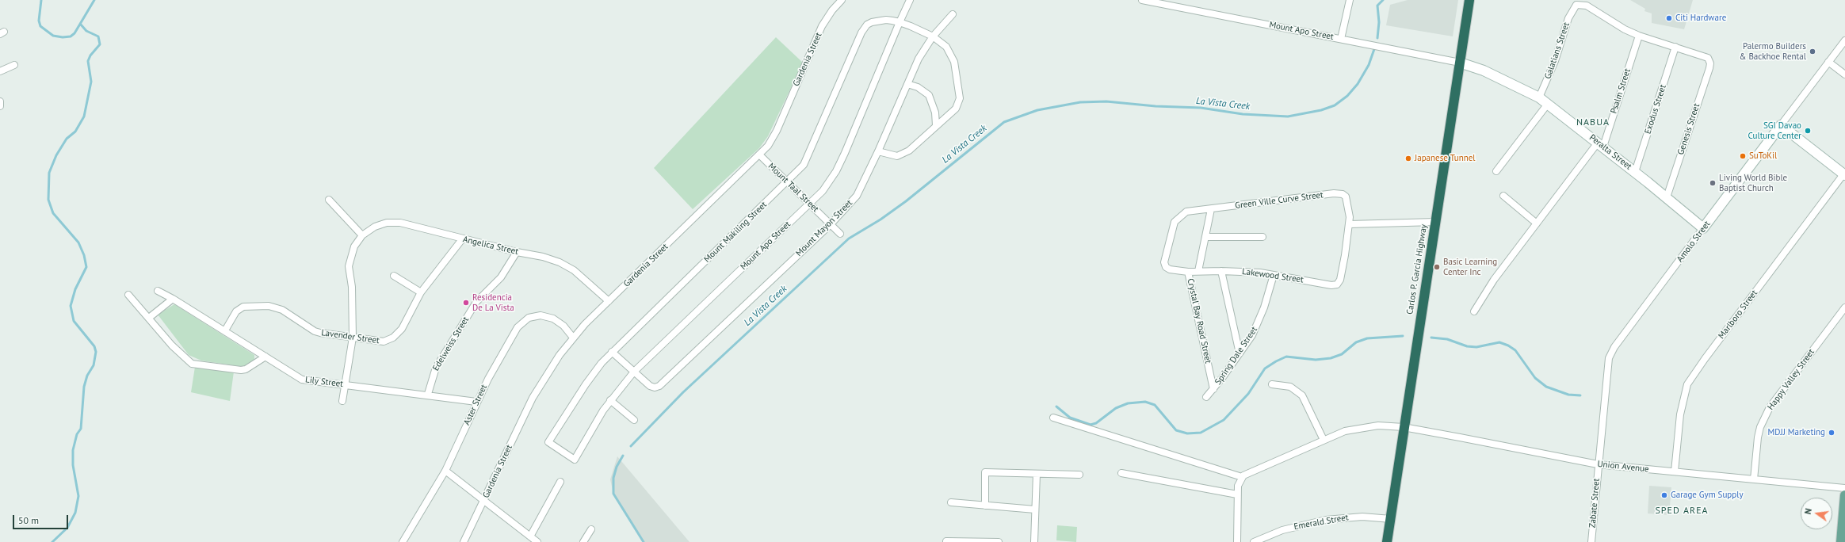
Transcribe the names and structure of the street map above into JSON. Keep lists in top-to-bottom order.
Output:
{
  "streets": {
    "highway": ["Carlos P. Garcia Highway"],
    "street": [
      "Mount Apo Street",
      "Galatians Street",
      "Gardenia Street",
      "Psalm Street",
      "Exodus Street",
      "Genesis Street",
      "Peralta Street",
      "Mount Taal Street",
      "Green Ville Curve Street",
      "Mount Mayon Street",
      "Mount Makiling Street",
      "Amolo Street",
      "Angelica Street",
      "Lakewood Street",
      "Marlboro Street",
      "Crystal Bay Road Street",
      "Lavender Street",
      "Edelweiss Street",
      "Spring Dale Street",
      "Happy Valley Street",
      "Lily Street",
      "Aster Street",
      "Union Avenue",
      "Zabate Street",
      "Emerald Street"
    ]
  },
  "crossings": [
    ["Mount Apo Street", "Peralta Street"],
    ["Mount Apo Street", "Mount Taal Street"],
    ["Mount Apo Street", "Mount Mayon Street"],
    ["Mount Apo Street", "Mount Makiling Street"],
    ["Mount Apo Street", "Carlos P. Garcia Highway"],
    ["Galatians Street", "Psalm Street"],
    ["Galatians Street", "Peralta Street"],
    ["Gardenia Street", "Mount Taal Street"],
    ["Gardenia Street", "Angelica Street"],
    ["Gardenia Street", "Aster Street"],
    ["Psalm Street", "Peralta Street"],
    ["Exodus Street", "Genesis Street"],
    ["Exodus Street", "Peralta Street"],
    ["Genesis Street", "Peralta Street"],
    ["Peralta Street", "Amolo Street"],
    ["Peralta Street", "Carlos P. Garcia Highway"],
    ["Mount Taal Street", "Mount Mayon Street"],
    ["Mount Taal Street", "Mount Makiling Street"],
    ["Green Ville Curve Street", "Lakewood Street"],
    ["Green Ville Curve Street", "Crystal Bay Road Street"],
    ["Mount Mayon Street", "Mount Makiling Street"],
    ["Amolo Street", "Union Avenue"],
    ["Amolo Street", "Zabate Street"],
    ["Angelica Street", "Lavender Street"],
    ["Angelica Street", "Edelweiss Street"],
    ["Angelica Street", "Lily Street"],
    ["Carlos P. Garcia Highway", "Union Avenue"],
    ["Carlos P. Garcia Highway", "Emerald Street"],
    ["Lakewood Street", "Crystal Bay Road Street"],
    ["Lakewood Street", "Spring Dale Street"],
    ["Marlboro Street", "Union Avenue"],
    ["Crystal Bay Road Street", "Spring Dale Street"],
    ["Lavender Street", "Lily Street"],
    ["Edelweiss Street", "Lily Street"],
    ["Happy Valley Street", "Union Avenue"],
    ["Lily Street", "Aster Street"],
    ["Union Avenue", "Zabate Street"]
  ],
  "districts": ["NABUA", "SPED AREA"],
  "water": ["La Vista Creek"],
  "places": [
    "Citi Hardware",
    "Palermo Builders & Backhoe Rental",
    "SGI Davao Culture Center",
    "SuToKil",
    "Japanese Tunnel",
    "Living World Bible Baptist Church",
    "Basic Learning Center Inc",
    "Residencia De La Vista",
    "MDJJ Marketing",
    "Garage Gym Supply"
  ],
  "scale_bar": "50 m",
  "north": "left"
}
